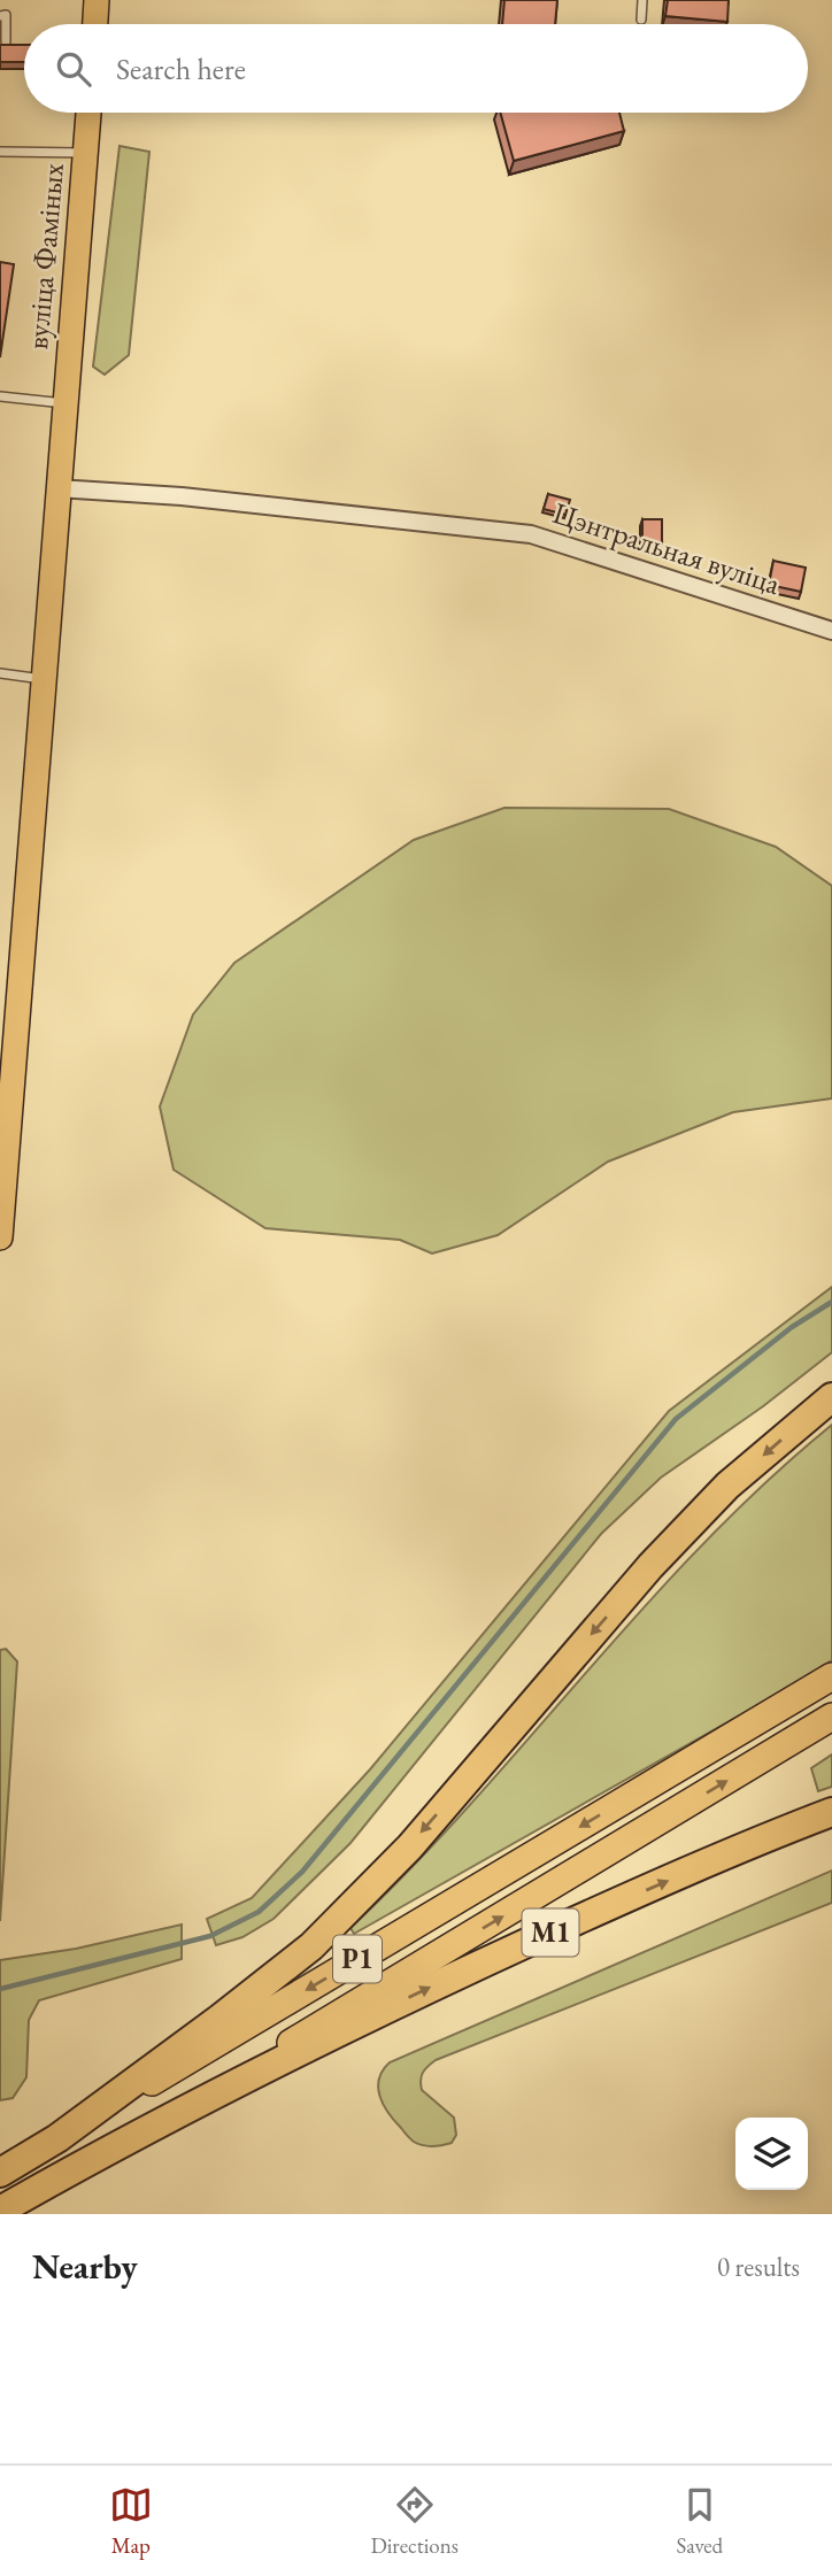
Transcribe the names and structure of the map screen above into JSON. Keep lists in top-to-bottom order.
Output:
{
  "streets": {
    "highway": ["М1", "Р1"],
    "main road": ["вуліца Фаміных"],
    "street": ["Цэнтральная вуліца"]
  },
  "crossings": [
    ["вуліца Фаміных", "Цэнтральная вуліца"],
    ["М1", "Р1"]
  ],
  "page": {
    "search": "Search here",
    "heading": ["Nearby", "0 results"],
    "nav": ["Map", "Directions", "Saved"]
  }
}
